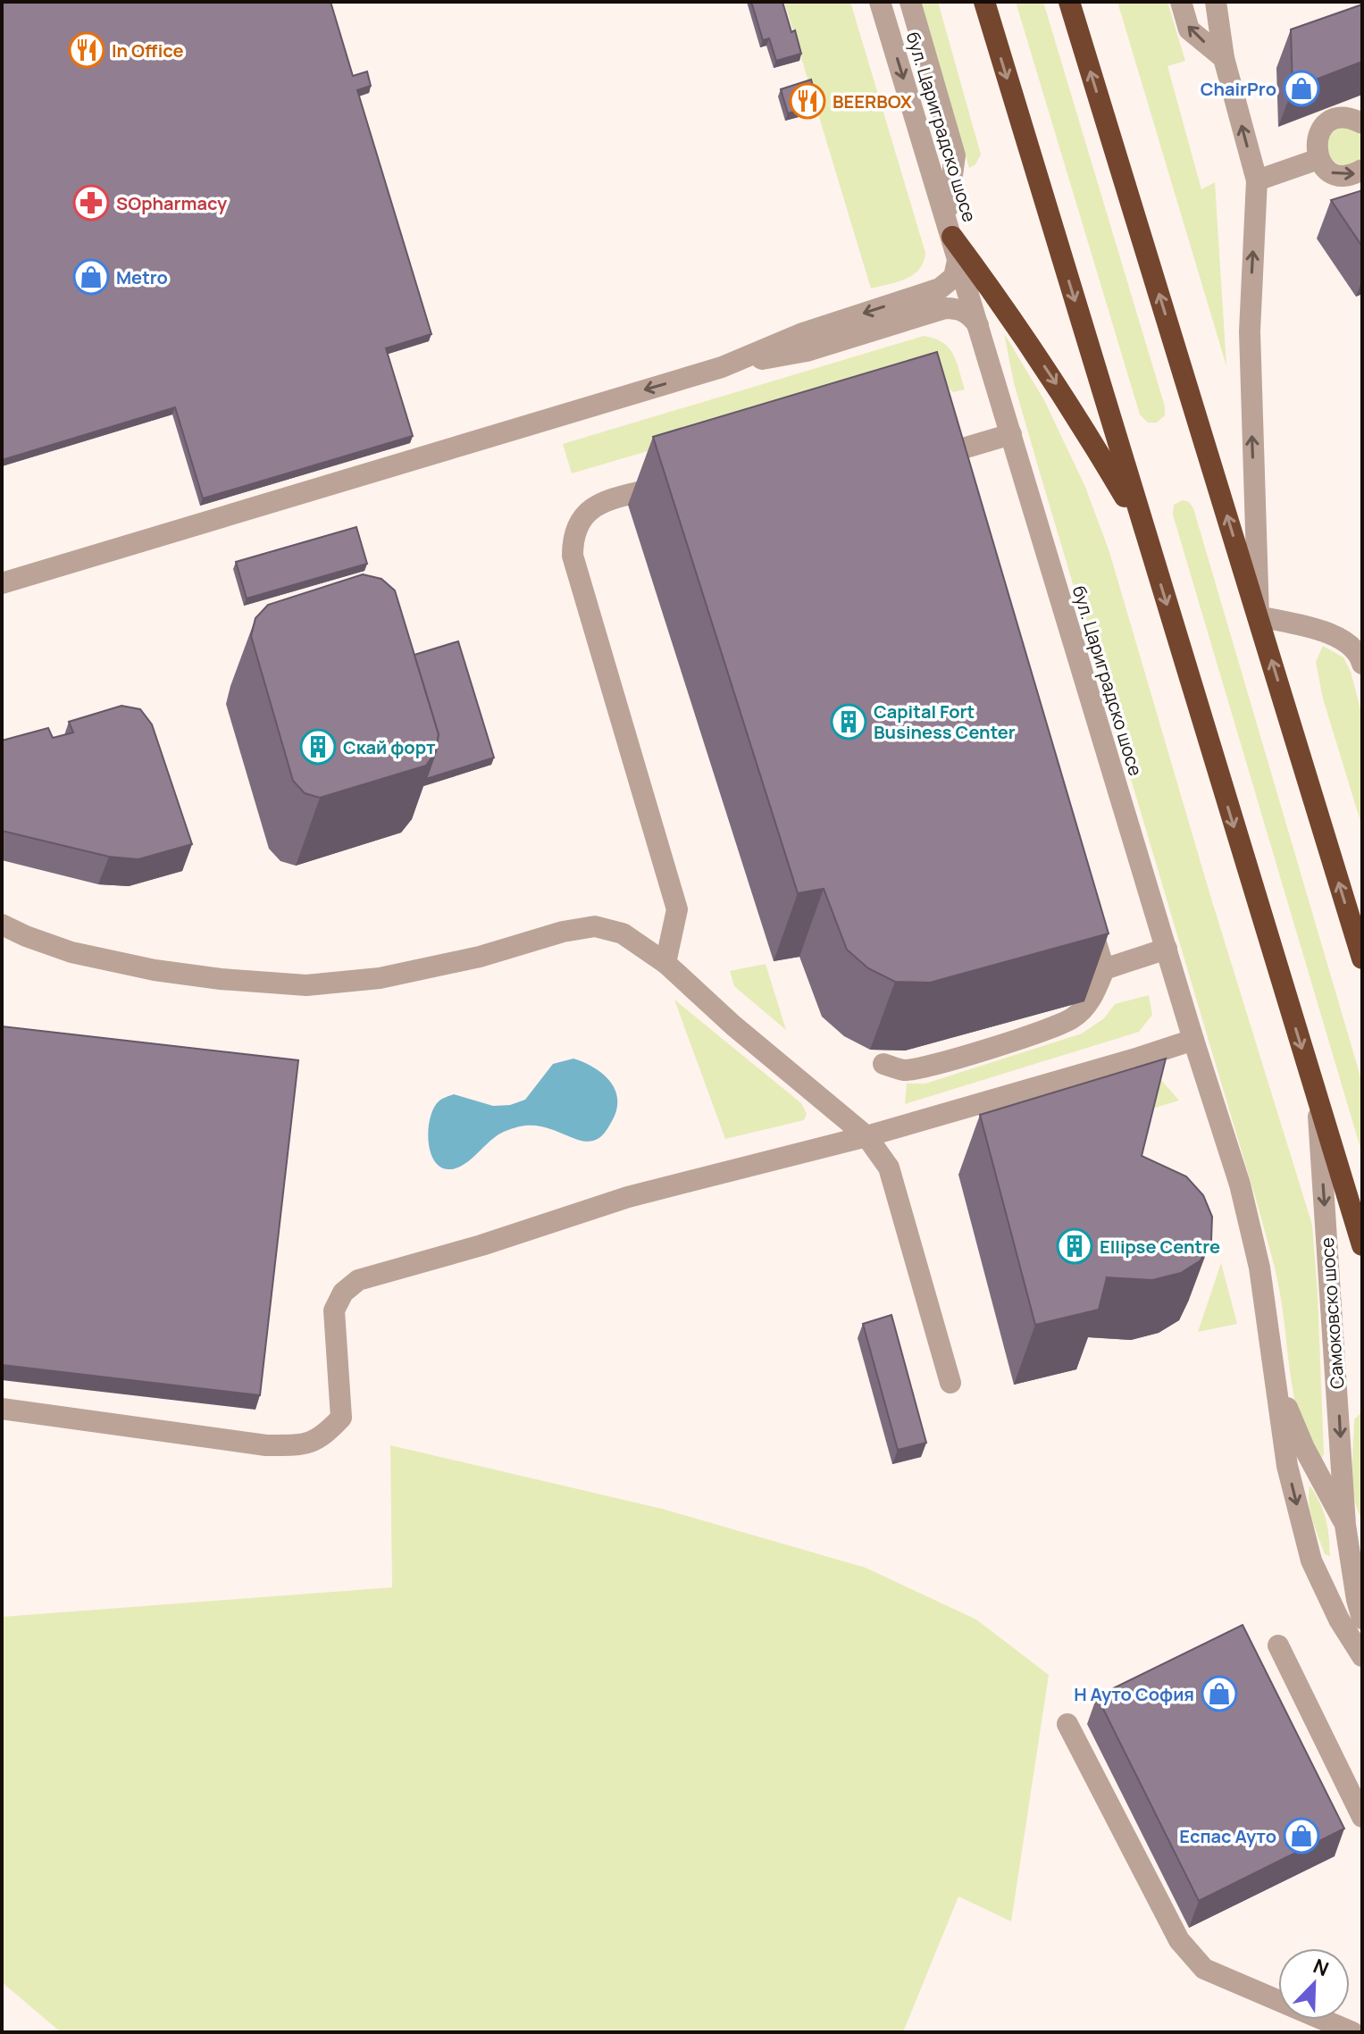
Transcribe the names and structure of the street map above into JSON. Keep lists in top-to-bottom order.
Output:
{
  "streets": {
    "street": ["бул. Цариградско шосе", "Самоковско шосе"]
  },
  "crossings": [
    ["бул. Цариградско шосе", "Самоковско шосе"]
  ],
  "one_way": ["Самоковско шосе"],
  "places": {
    "restaurant": ["In Office", "BEERBOX"],
    "shop": [
      "ChairPro",
      "Metro",
      "Н Ауто София",
      "Еспас Ауто"
    ],
    "pharmacy": ["SOpharmacy"],
    "building": ["Capital Fort Business Center", "Скай форт", "Ellipse Centre"]
  },
  "north": "top right"
}
